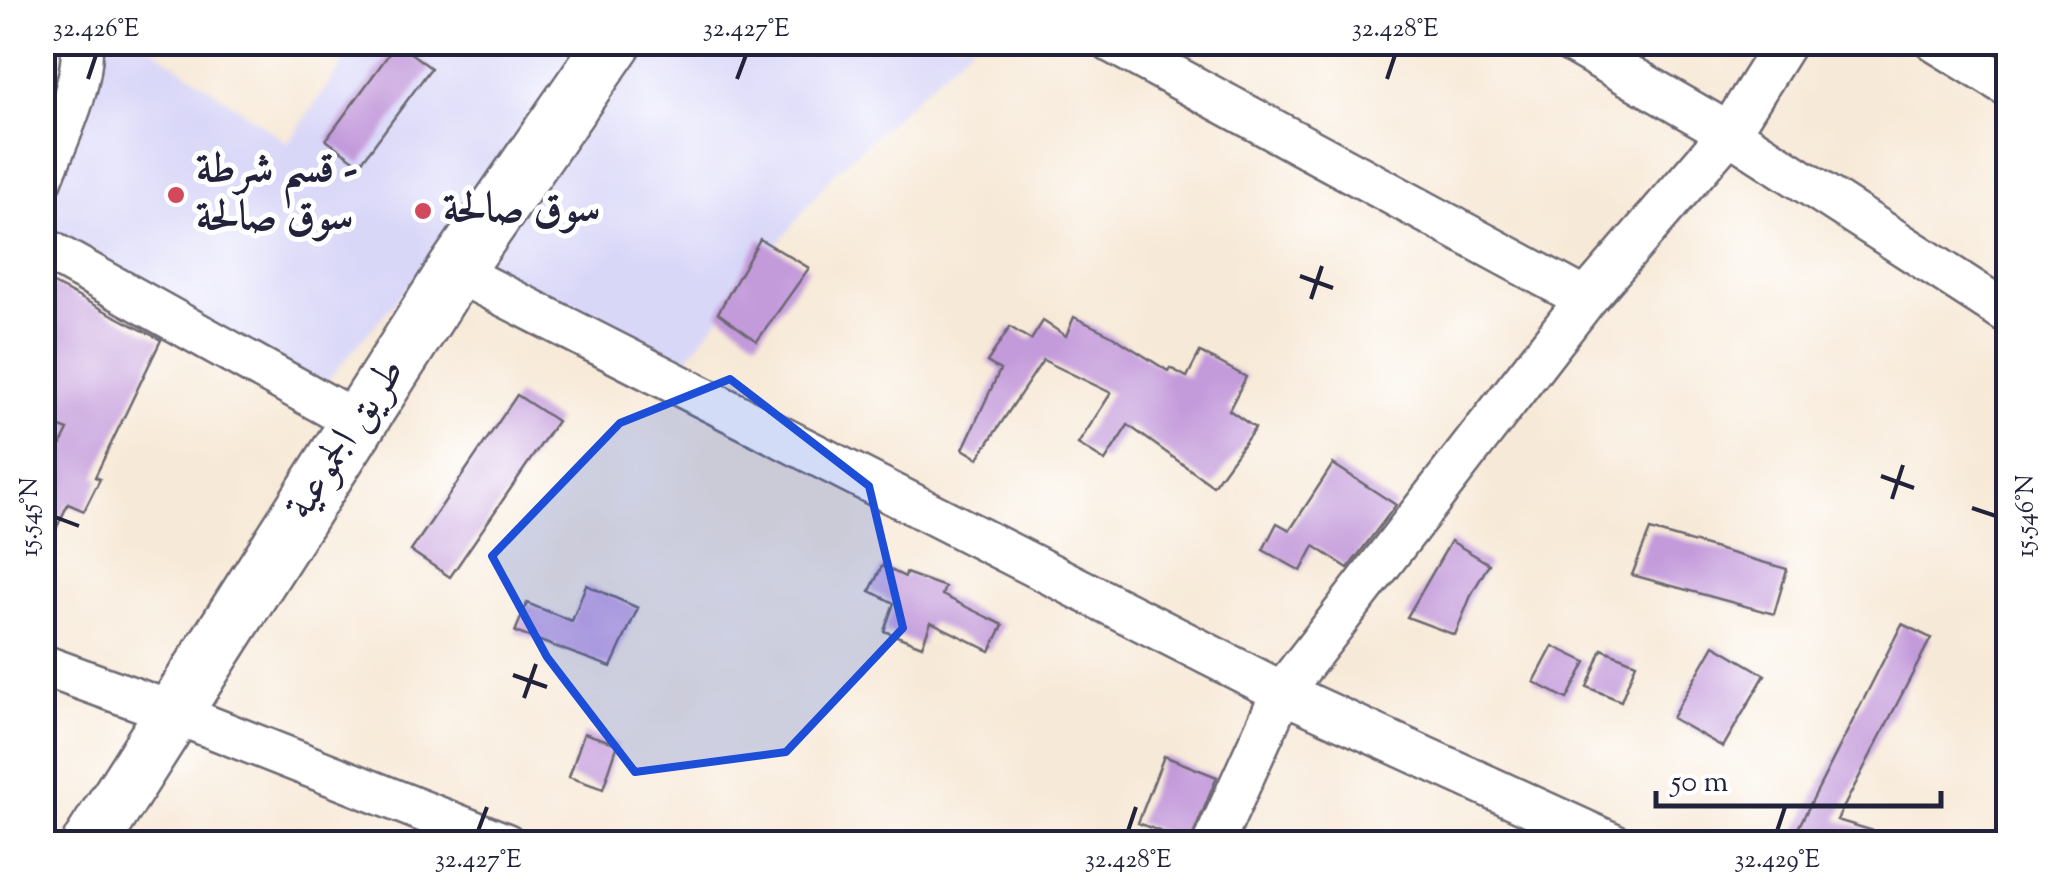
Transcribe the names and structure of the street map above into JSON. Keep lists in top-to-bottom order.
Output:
{
  "streets": {
    "main road": ["طريق الجموعية"]
  },
  "places": ["قسم شرطة - سوق صالحة", "سوق صالحة"],
  "scale_bar": "50 m",
  "coordinates": [
    "32.426°E",
    "32.427°E",
    "32.428°E",
    "15.546°N",
    "15.545°N",
    "32.429°E"
  ]
}
